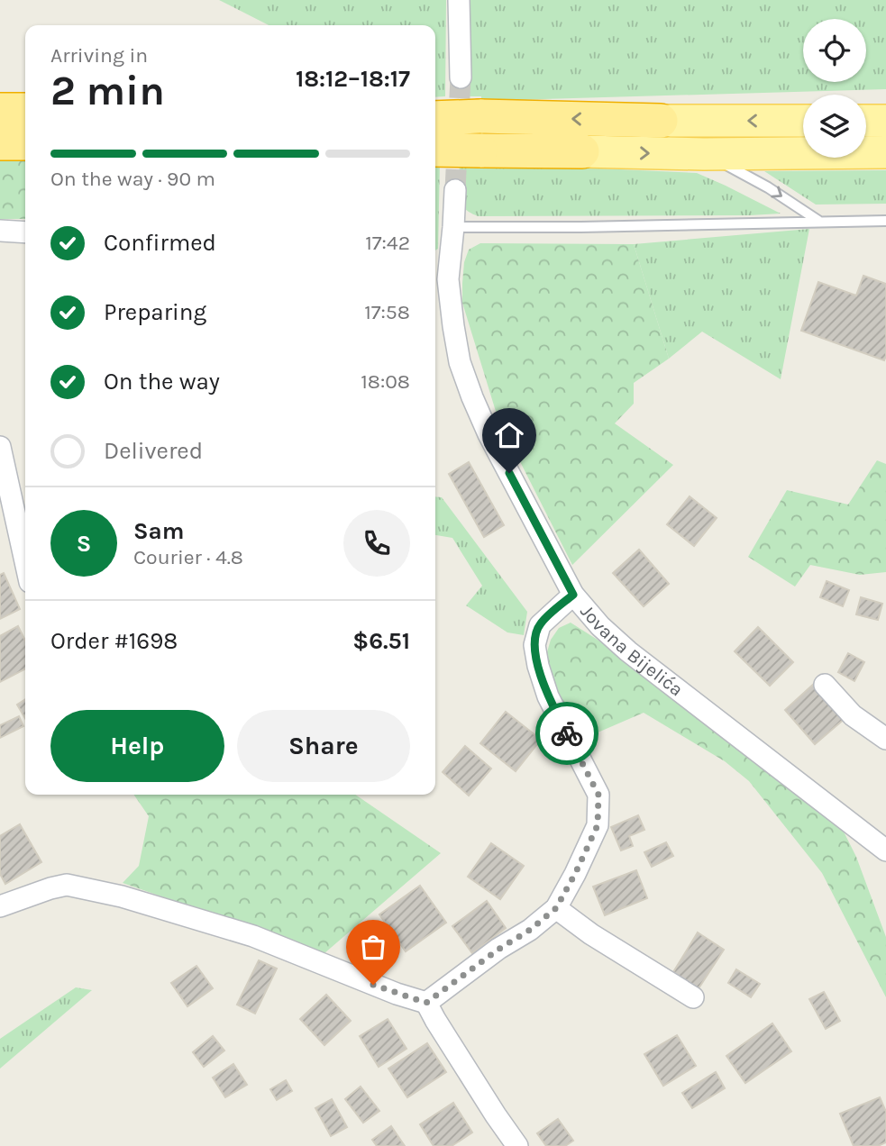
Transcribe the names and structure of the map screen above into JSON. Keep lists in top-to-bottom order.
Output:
{
  "streets": {
    "street": ["Jovana Bijelića"]
  },
  "page": {
    "heading": ["2 min", "Arriving in", "18:12–18:17"],
    "panel": [
      "Sam",
      "Courier · 4.8",
      "Order #1698",
      "$6.51"
    ],
    "bar": "On the way · 90 m",
    "list": [
      ["Confirmed", "17:42"],
      ["Preparing", "17:58"],
      ["On the way", "18:08"],
      "Delivered"
    ],
    "round": "S",
    "buttons": ["Help", "Share"]
  }
}
